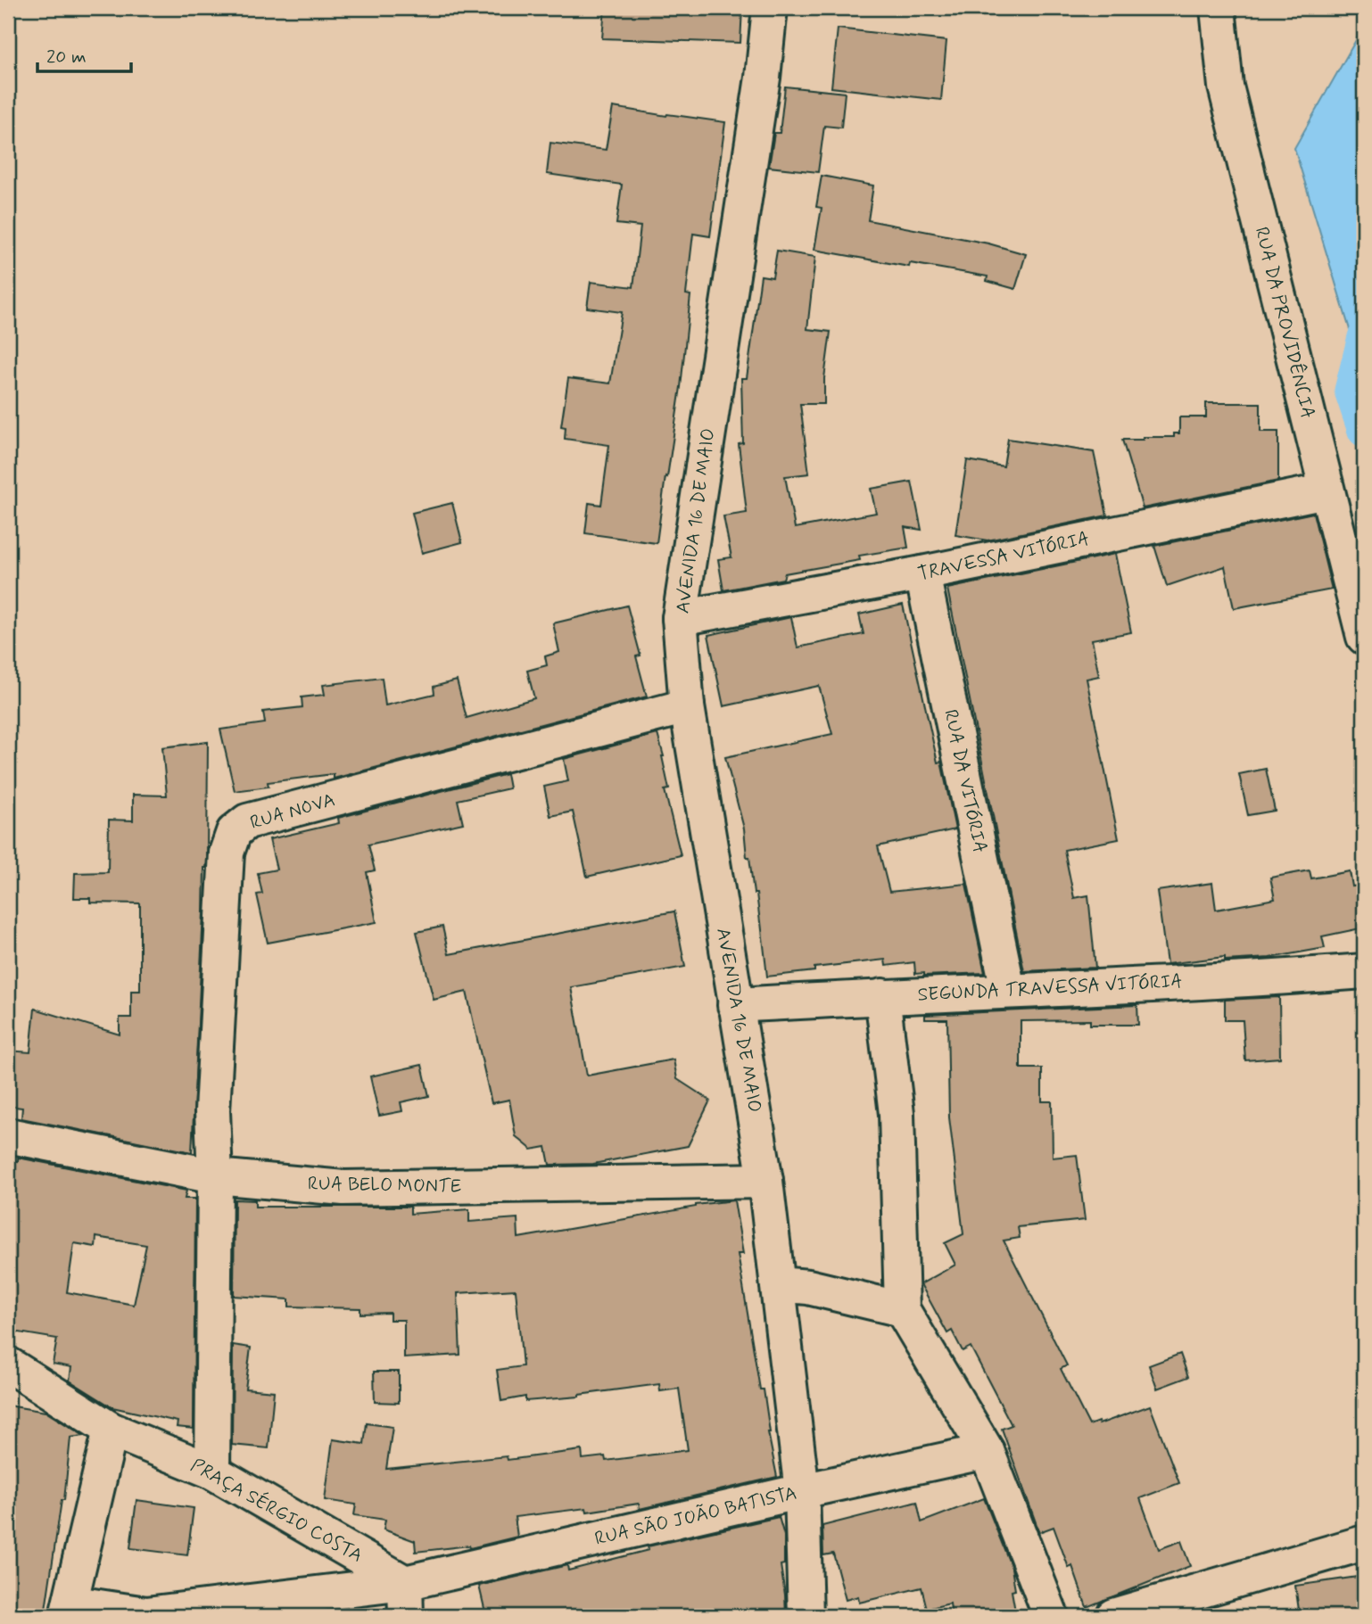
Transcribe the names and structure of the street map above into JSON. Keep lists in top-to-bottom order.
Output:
{
  "streets": {
    "street": [
      "RUA DA PROVIDÊNCIA",
      "AVENIDA 16 DE MAIO",
      "TRAVESSA VITÓRIA",
      "RUA DA VITÓRIA",
      "RUA NOVA",
      "SEGUNDA TRAVESSA VITÓRIA",
      "RUA BELO MONTE",
      "PRAÇA SÉRGIO COSTA",
      "RUA SÃO JOÃO BATISTA"
    ]
  },
  "crossings": [
    ["RUA DA PROVIDÊNCIA", "TRAVESSA VITÓRIA"],
    ["AVENIDA 16 DE MAIO", "TRAVESSA VITÓRIA"],
    ["AVENIDA 16 DE MAIO", "RUA NOVA"],
    ["AVENIDA 16 DE MAIO", "SEGUNDA TRAVESSA VITÓRIA"],
    ["AVENIDA 16 DE MAIO", "RUA BELO MONTE"],
    ["AVENIDA 16 DE MAIO", "RUA SÃO JOÃO BATISTA"],
    ["TRAVESSA VITÓRIA", "RUA DA VITÓRIA"],
    ["RUA DA VITÓRIA", "SEGUNDA TRAVESSA VITÓRIA"],
    ["RUA NOVA", "RUA BELO MONTE"],
    ["RUA NOVA", "PRAÇA SÉRGIO COSTA"],
    ["PRAÇA SÉRGIO COSTA", "RUA SÃO JOÃO BATISTA"]
  ],
  "scale_bar": "20 m"
}
